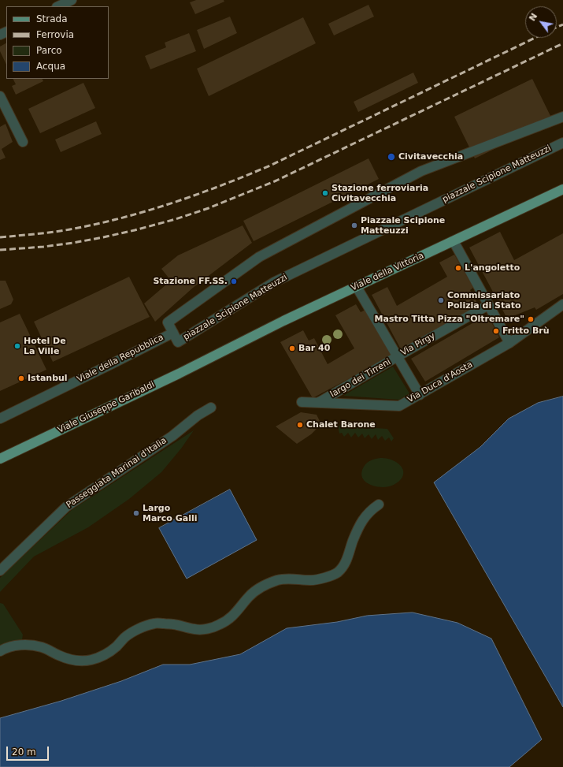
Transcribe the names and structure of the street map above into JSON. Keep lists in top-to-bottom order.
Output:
{
  "streets": {
    "main road": ["Viale della Vittoria", "Viale Giuseppe Garibaldi"],
    "street": [
      "piazzale Scipione Matteuzzi",
      "Via Pirgy",
      "Viale della Repubblica",
      "largo dei Tirreni",
      "Via Duca d'Aosta",
      "Passeggiata Marinai d'Italia"
    ]
  },
  "crossings": [
    ["piazzale Scipione Matteuzzi", "Viale della Repubblica"],
    ["Viale della Vittoria", "Viale Giuseppe Garibaldi"],
    ["Via Pirgy", "largo dei Tirreni"],
    ["largo dei Tirreni", "Via Duca d'Aosta"]
  ],
  "places": [
    "Civitavecchia",
    "Stazione ferroviaria Civitavecchia",
    "Piazzale Scipione Matteuzzi",
    "L'angoletto",
    "Stazione FF.SS.",
    "Commissariato Polizia di Stato",
    "Mastro Titta Pizza \"Oltremare\"",
    "Fritto Brù",
    "Hotel De La Ville",
    "Bar 40",
    "Istanbul",
    "Chalet Barone",
    "Largo Marco Galli"
  ],
  "legend": [
    "Strada",
    "Ferrovia",
    "Parco",
    "Acqua"
  ],
  "scale_bar": "20 m",
  "north": "top left"
}
